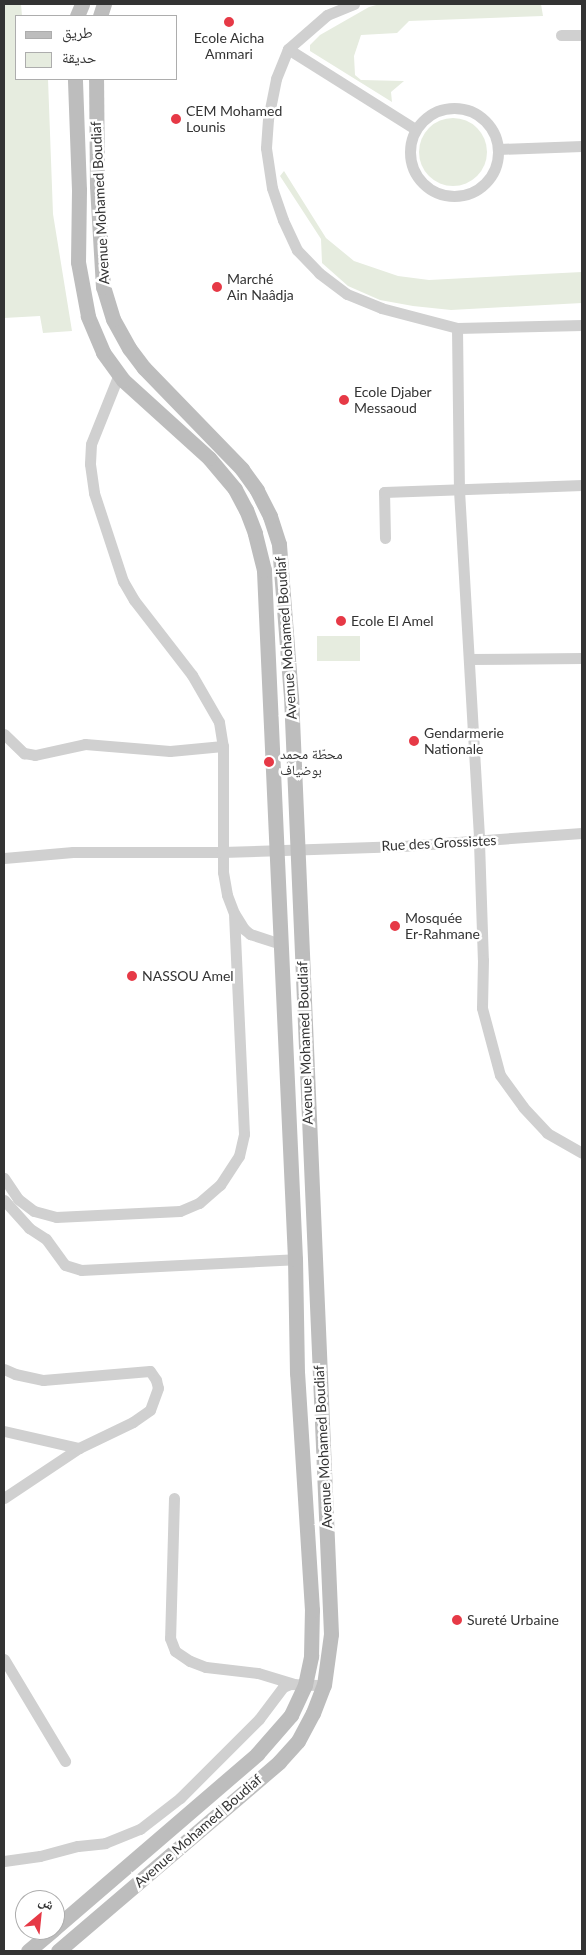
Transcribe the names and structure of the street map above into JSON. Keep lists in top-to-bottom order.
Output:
{
  "streets": {
    "main road": ["Avenue Mohamed Boudiaf"],
    "street": ["Rue des Grossistes"]
  },
  "crossings": [
    ["Avenue Mohamed Boudiaf", "Rue des Grossistes"]
  ],
  "places": [
    "Ecole Aicha Ammari",
    "CEM Mohamed Lounis",
    "Marché Ain Naâdja",
    "Ecole Djaber Messaoud",
    "Ecole El Amel",
    "Gendarmerie Nationale",
    "محطّة محمد بوضياف",
    "Mosquée Er-Rahmane",
    "NASSOU Amel",
    "Sureté Urbaine"
  ],
  "legend": ["طريق", "حديقة"],
  "north": "top right"
}
